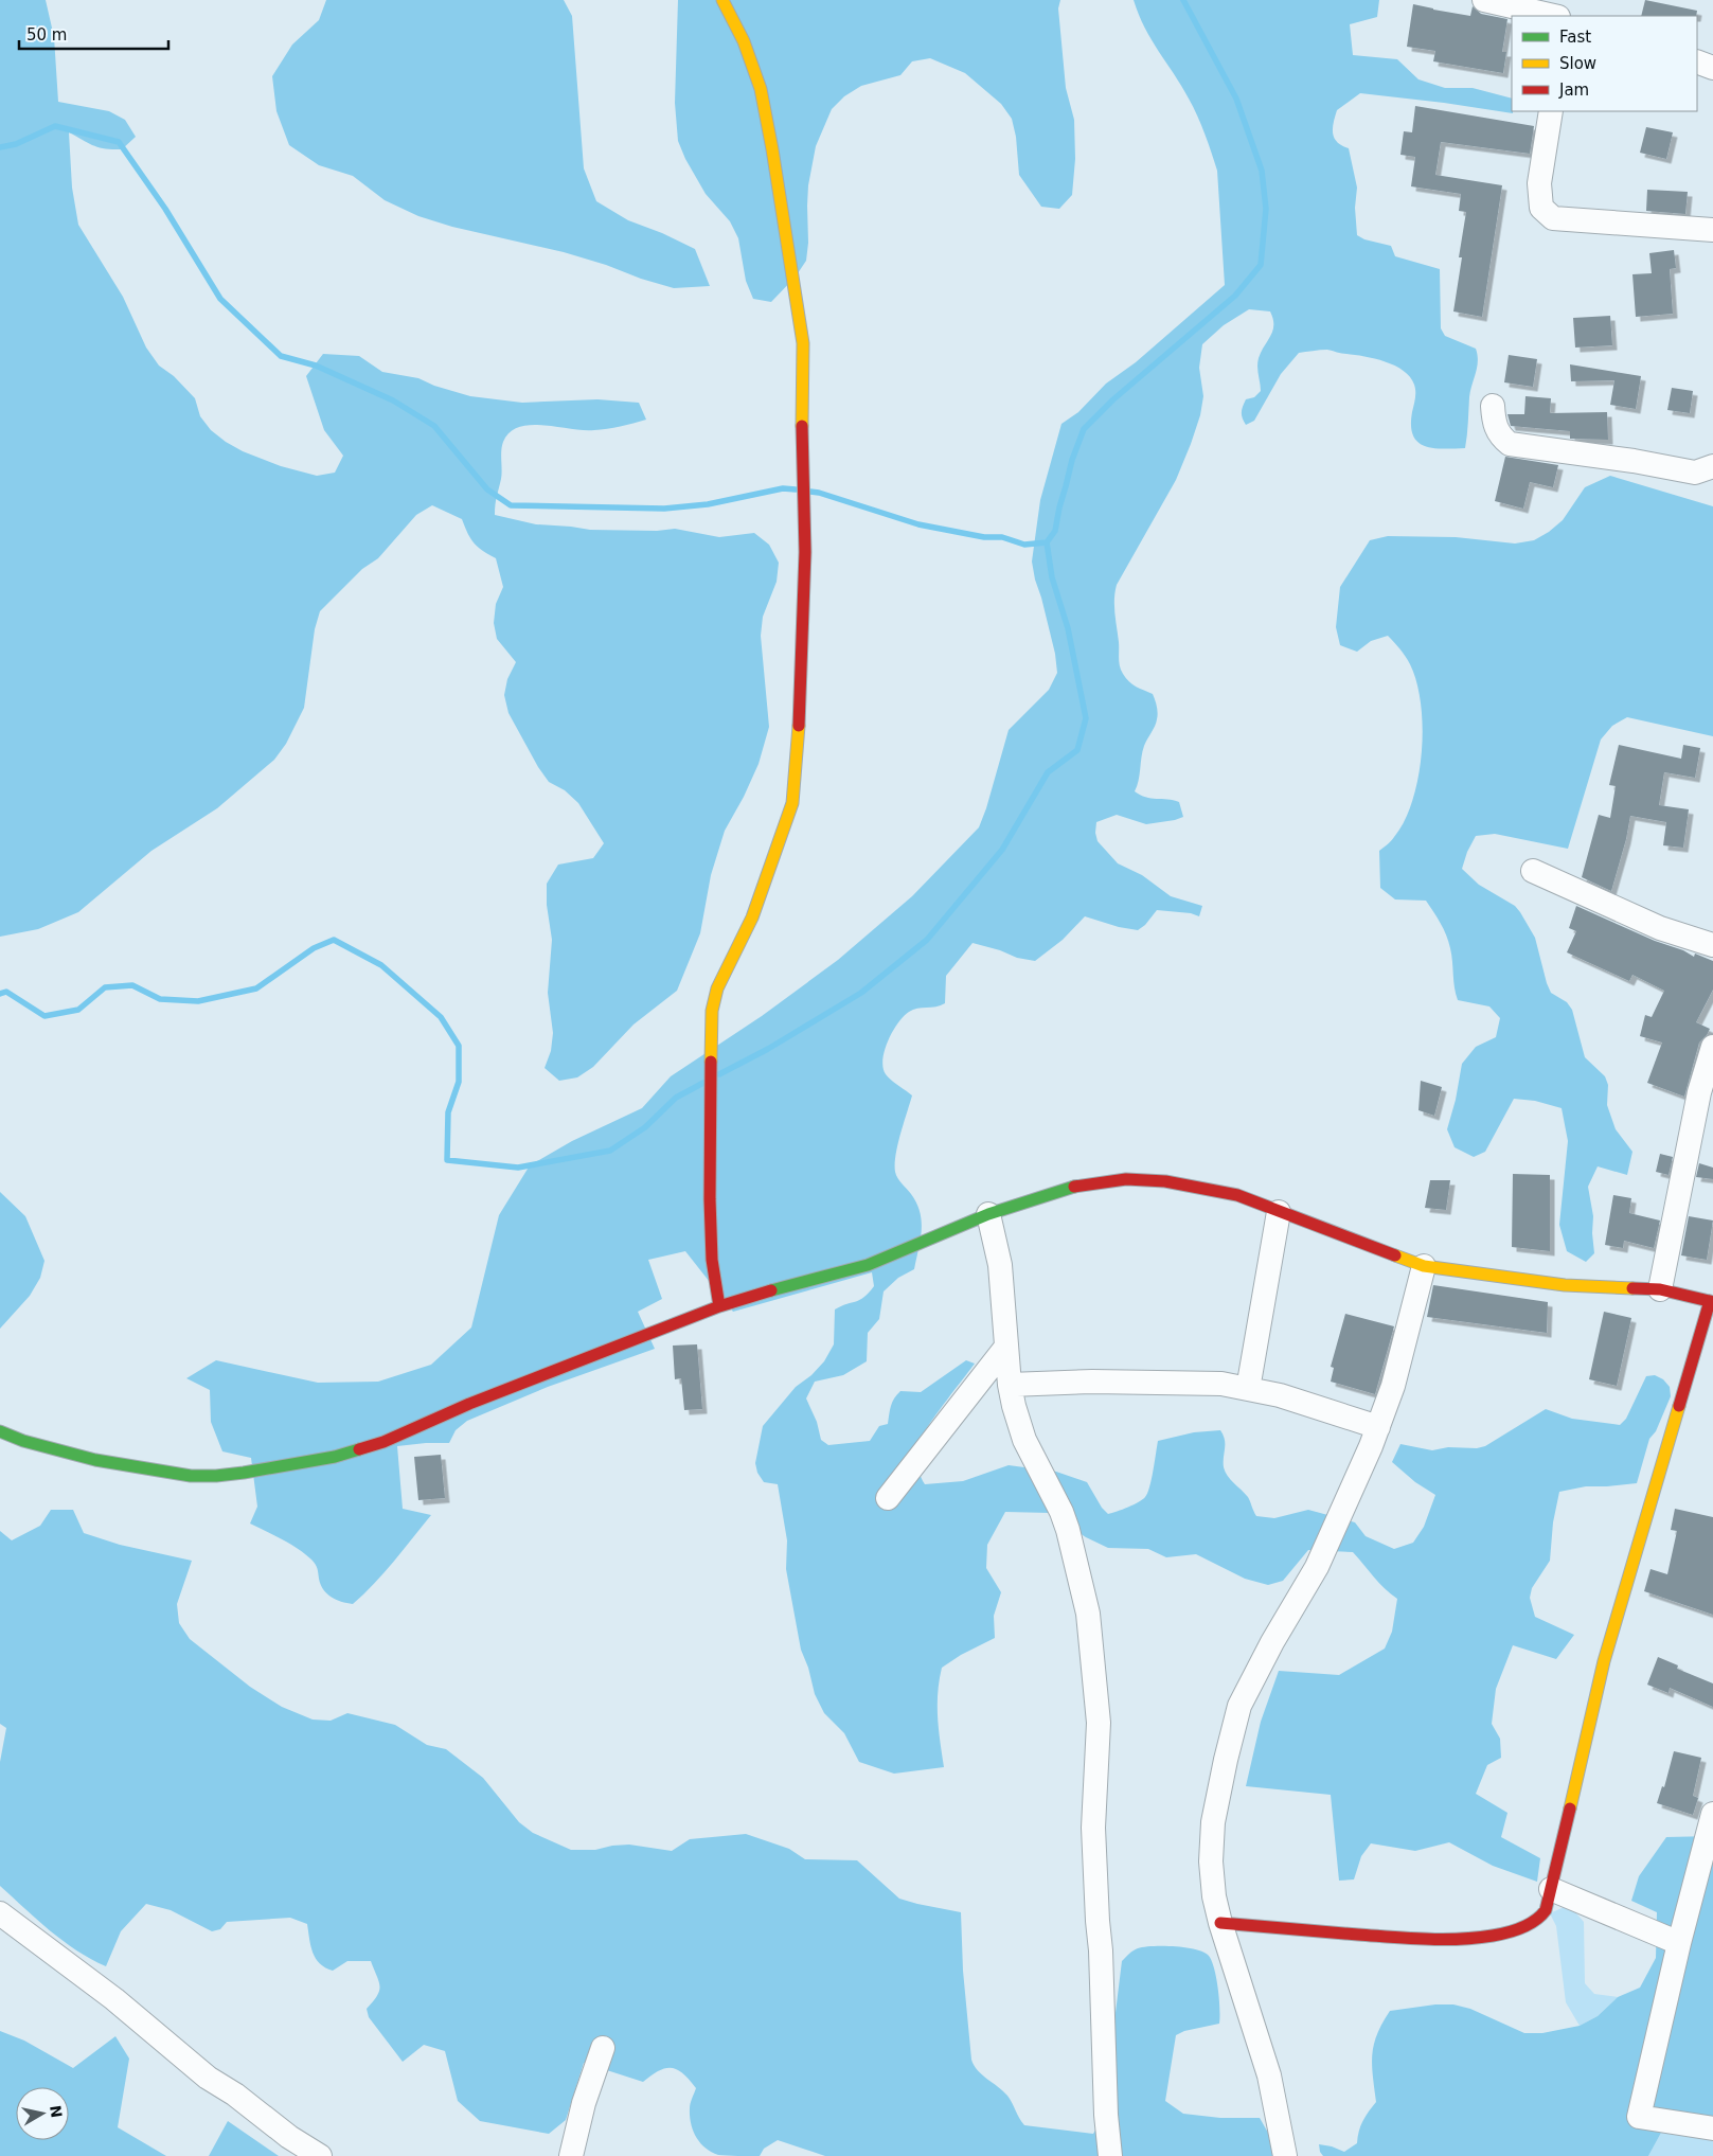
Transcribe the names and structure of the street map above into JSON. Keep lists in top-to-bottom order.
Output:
{
  "legend": ["Fast", "Slow", "Jam"],
  "scale_bar": "50 m",
  "north": "right"
}
